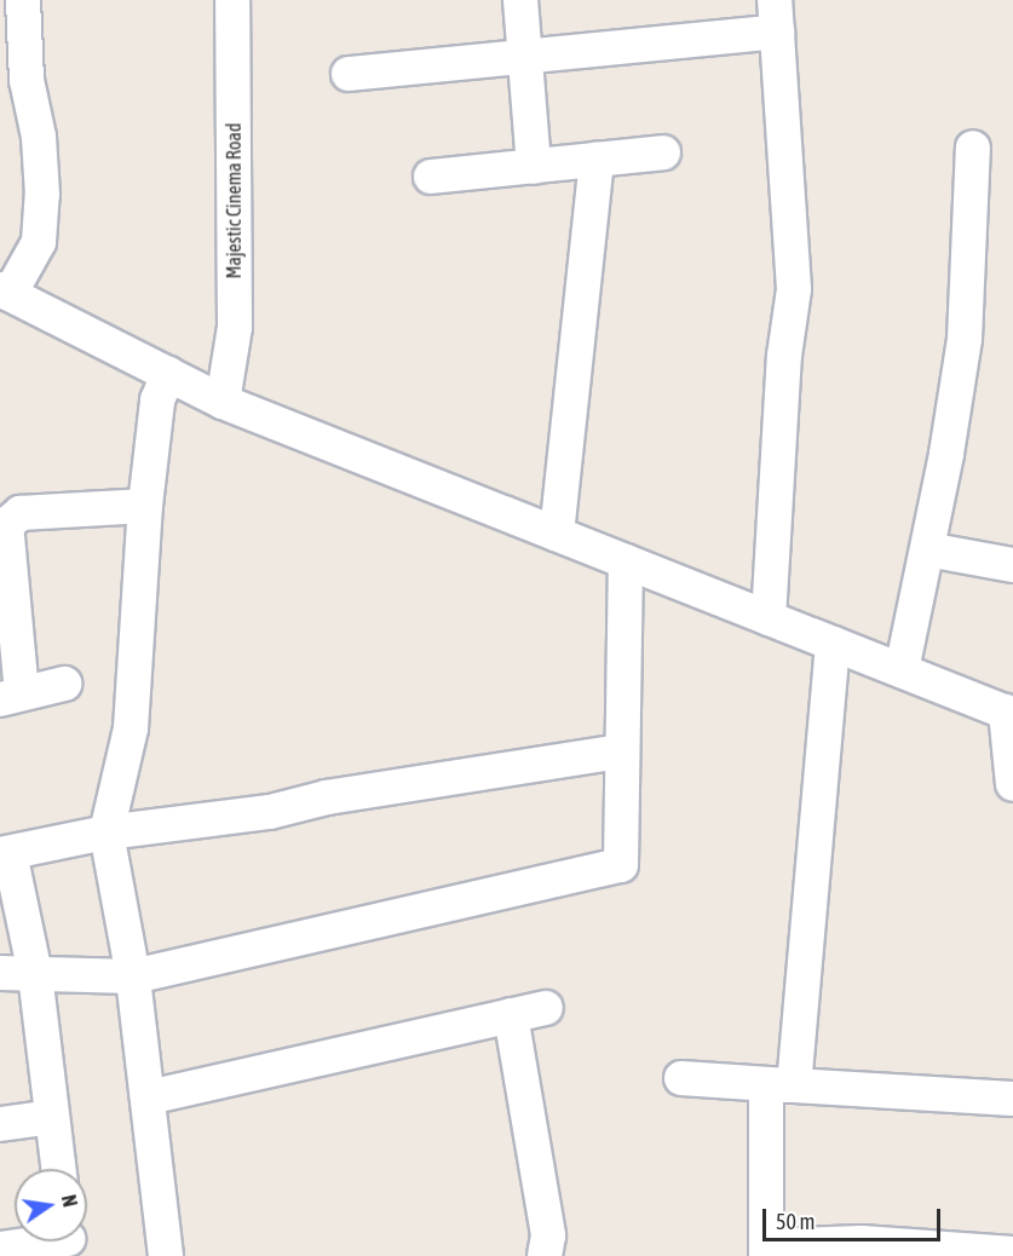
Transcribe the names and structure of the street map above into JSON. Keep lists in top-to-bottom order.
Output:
{
  "streets": {
    "street": ["Majestic Cinema Road"]
  },
  "scale_bar": "50 m",
  "north": "right"
}
